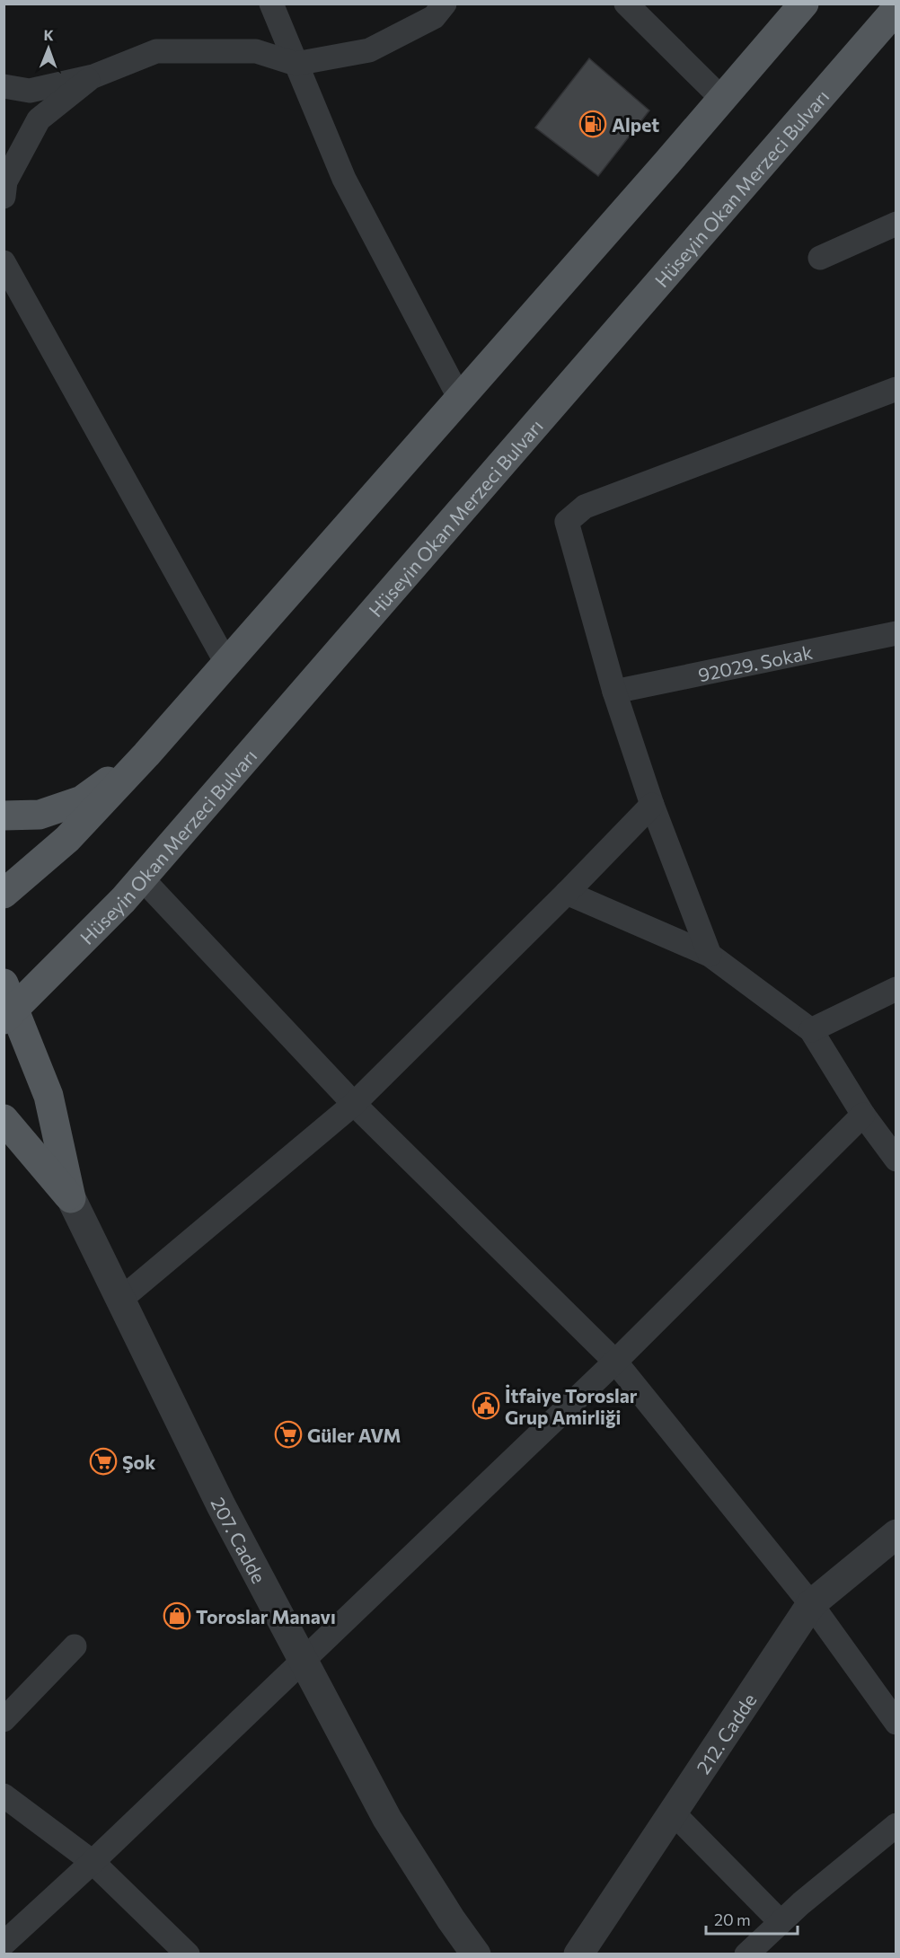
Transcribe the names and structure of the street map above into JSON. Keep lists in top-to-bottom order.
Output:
{
  "streets": {
    "main road": ["Hüseyin Okan Merzeci Bulvarı"],
    "street": ["92029. Sokak", "207. Cadde", "212. Cadde"]
  },
  "places": {
    "fuel station": ["Alpet"],
    "public building": ["İtfaiye Toroslar Grup Amirliği"],
    "supermarket": ["Güler AVM", "Şok"],
    "shop": ["Toroslar Manavı"]
  },
  "scale_bar": "20 m",
  "north": "top"
}
